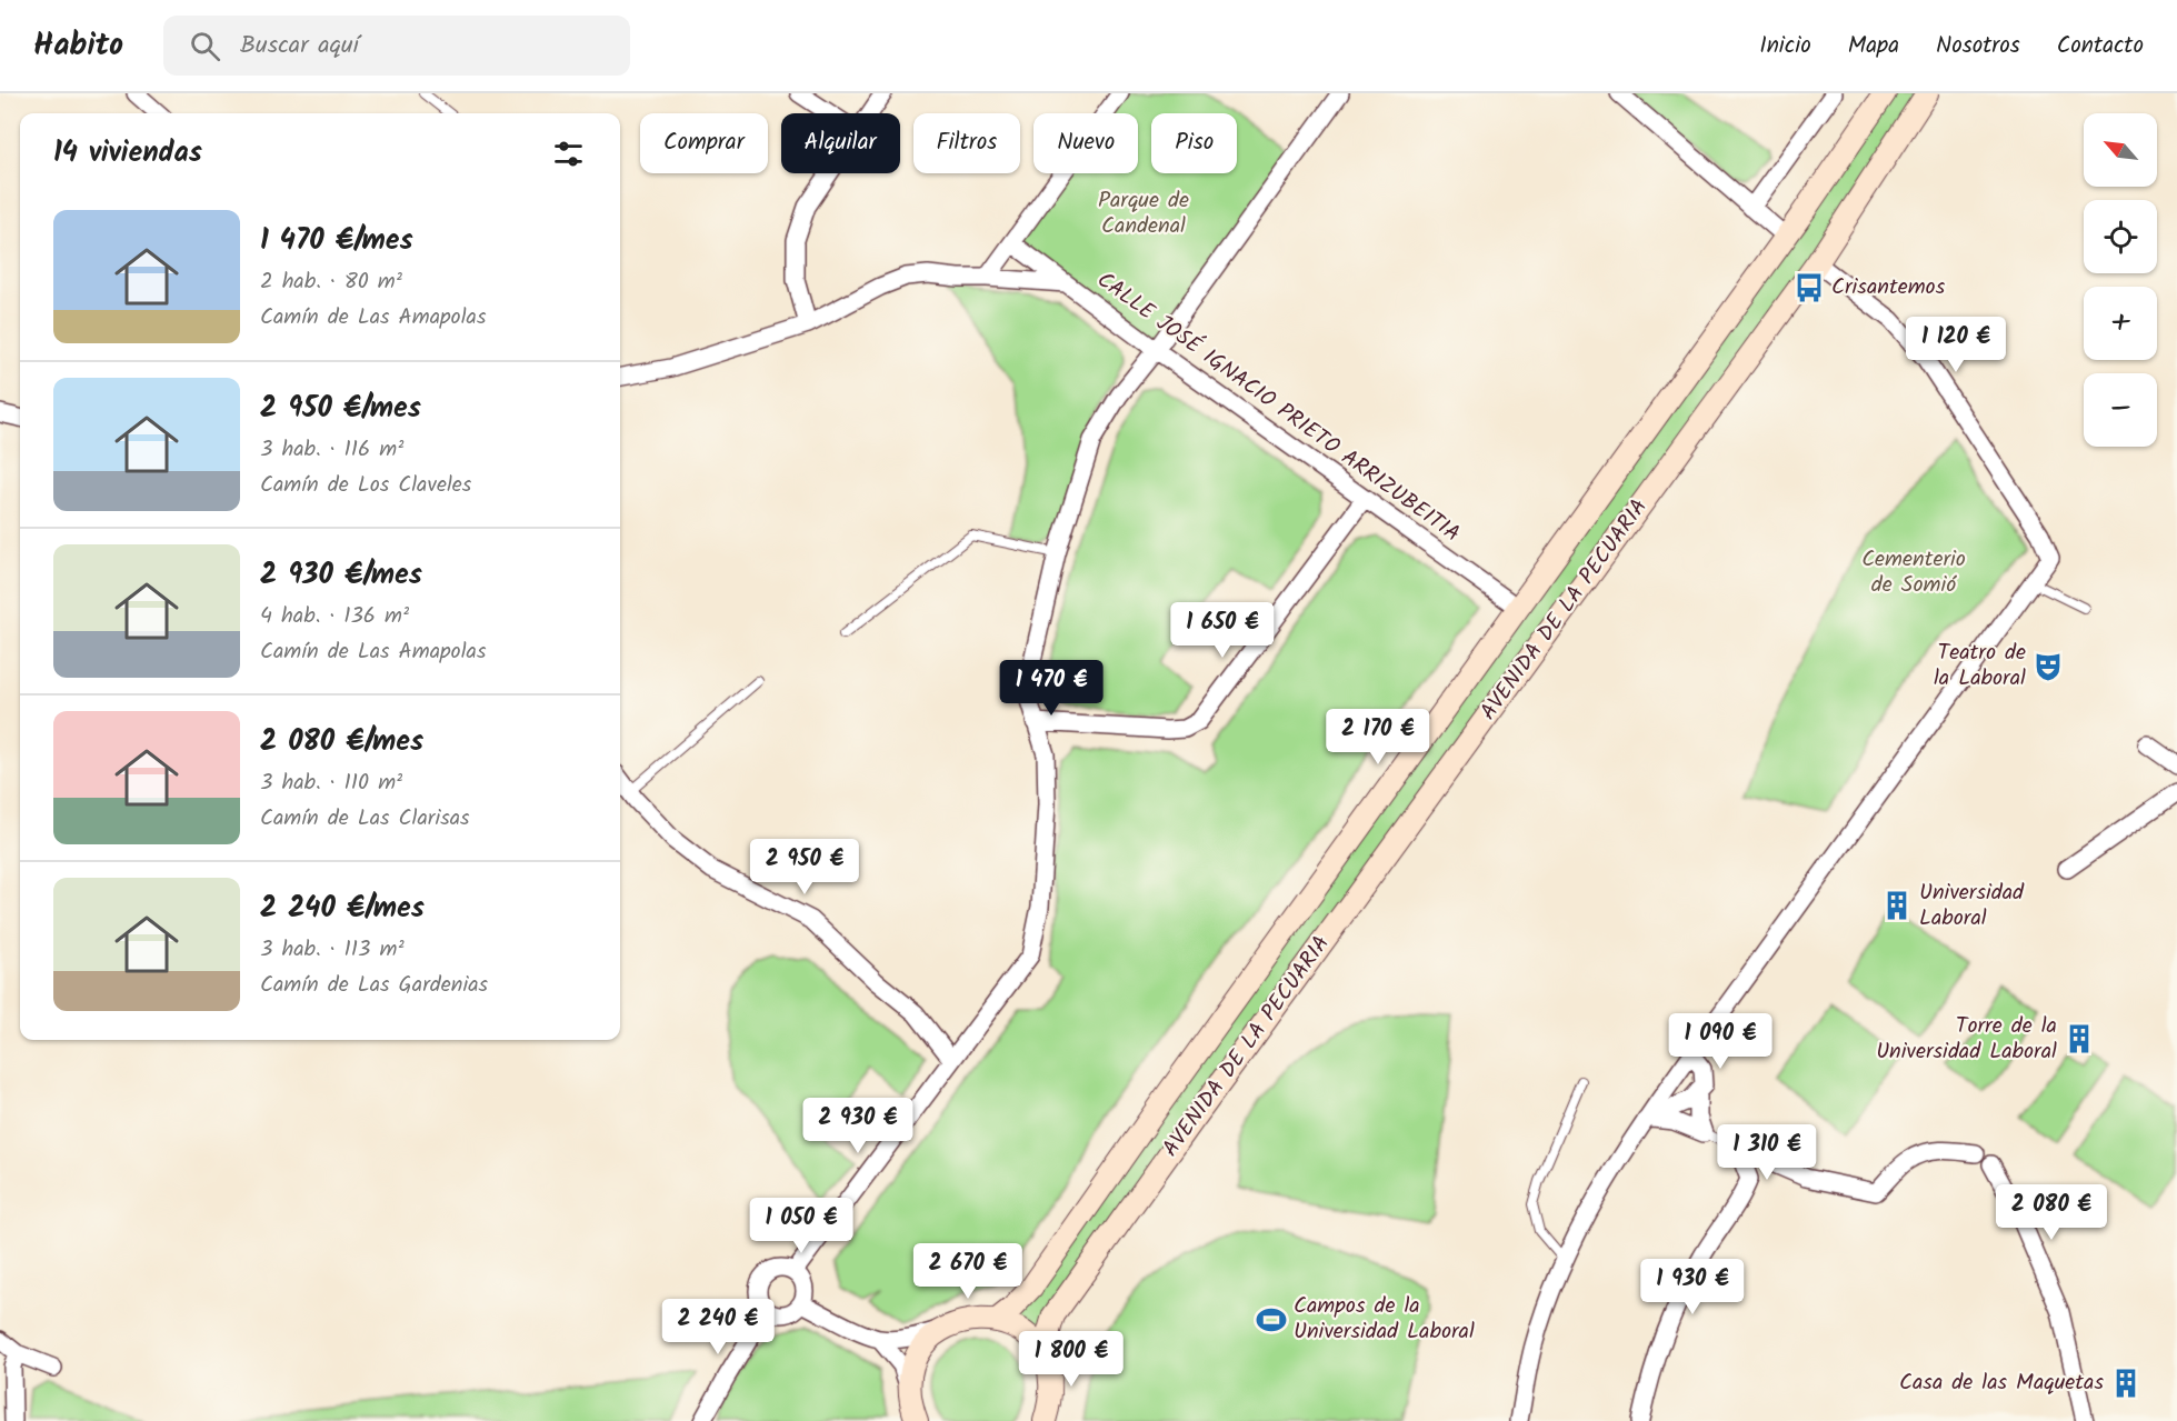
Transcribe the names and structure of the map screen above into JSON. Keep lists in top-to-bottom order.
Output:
{
  "streets": {
    "street": ["CALLE JOSÉ IGNACIO PRIETO ARRIZUBEITIA", "AVENIDA DE LA PECUARIA"]
  },
  "crossings": [
    ["CALLE JOSÉ IGNACIO PRIETO ARRIZUBEITIA", "AVENIDA DE LA PECUARIA"]
  ],
  "parks": ["Parque de Candenal", "Cementerio de Somió"],
  "places": {
    "bus stop": ["Crisantemos"],
    "theatre": ["Teatro de la Laboral"],
    "building": ["Universidad Laboral", "Torre de la Universidad Laboral", "Casa de las Maquetas"],
    "sports": ["Campos de la Universidad Laboral"]
  },
  "north": "top left",
  "page": {
    "header": "Habito",
    "search": "Buscar aquí",
    "nav": [
      "Inicio",
      "Mapa",
      "Nosotros",
      "Contacto"
    ],
    "map_buttons": ["+", "−"],
    "chip": [
      "Comprar",
      "Alquilar",
      "Filtros",
      "Nuevo",
      "Piso"
    ],
    "heading": "14 viviendas",
    "list": [
      {
        "name": "1 470 €/mes",
        "note": "2 hab. · 80 m² · Camín de Las Amapolas"
      },
      {
        "name": "2 950 €/mes",
        "note": "3 hab. · 116 m² · Camín de Los Claveles"
      },
      {
        "name": "2 930 €/mes",
        "note": "4 hab. · 136 m² · Camín de Las Amapolas"
      },
      {
        "name": "2 080 €/mes",
        "note": "3 hab. · 110 m² · Camín de Las Clarisas"
      },
      {
        "name": "2 240 €/mes",
        "note": "3 hab. · 113 m² · Camín de Las Gardenias"
      }
    ],
    "price": [
      "1 120 €",
      "1 650 €",
      "1 470 €",
      "2 170 €",
      "2 950 €",
      "1 090 €",
      "2 930 €",
      "1 310 €",
      "2 080 €",
      "1 050 €",
      "2 670 €",
      "1 930 €",
      "2 240 €",
      "1 800 €"
    ]
  }
}
